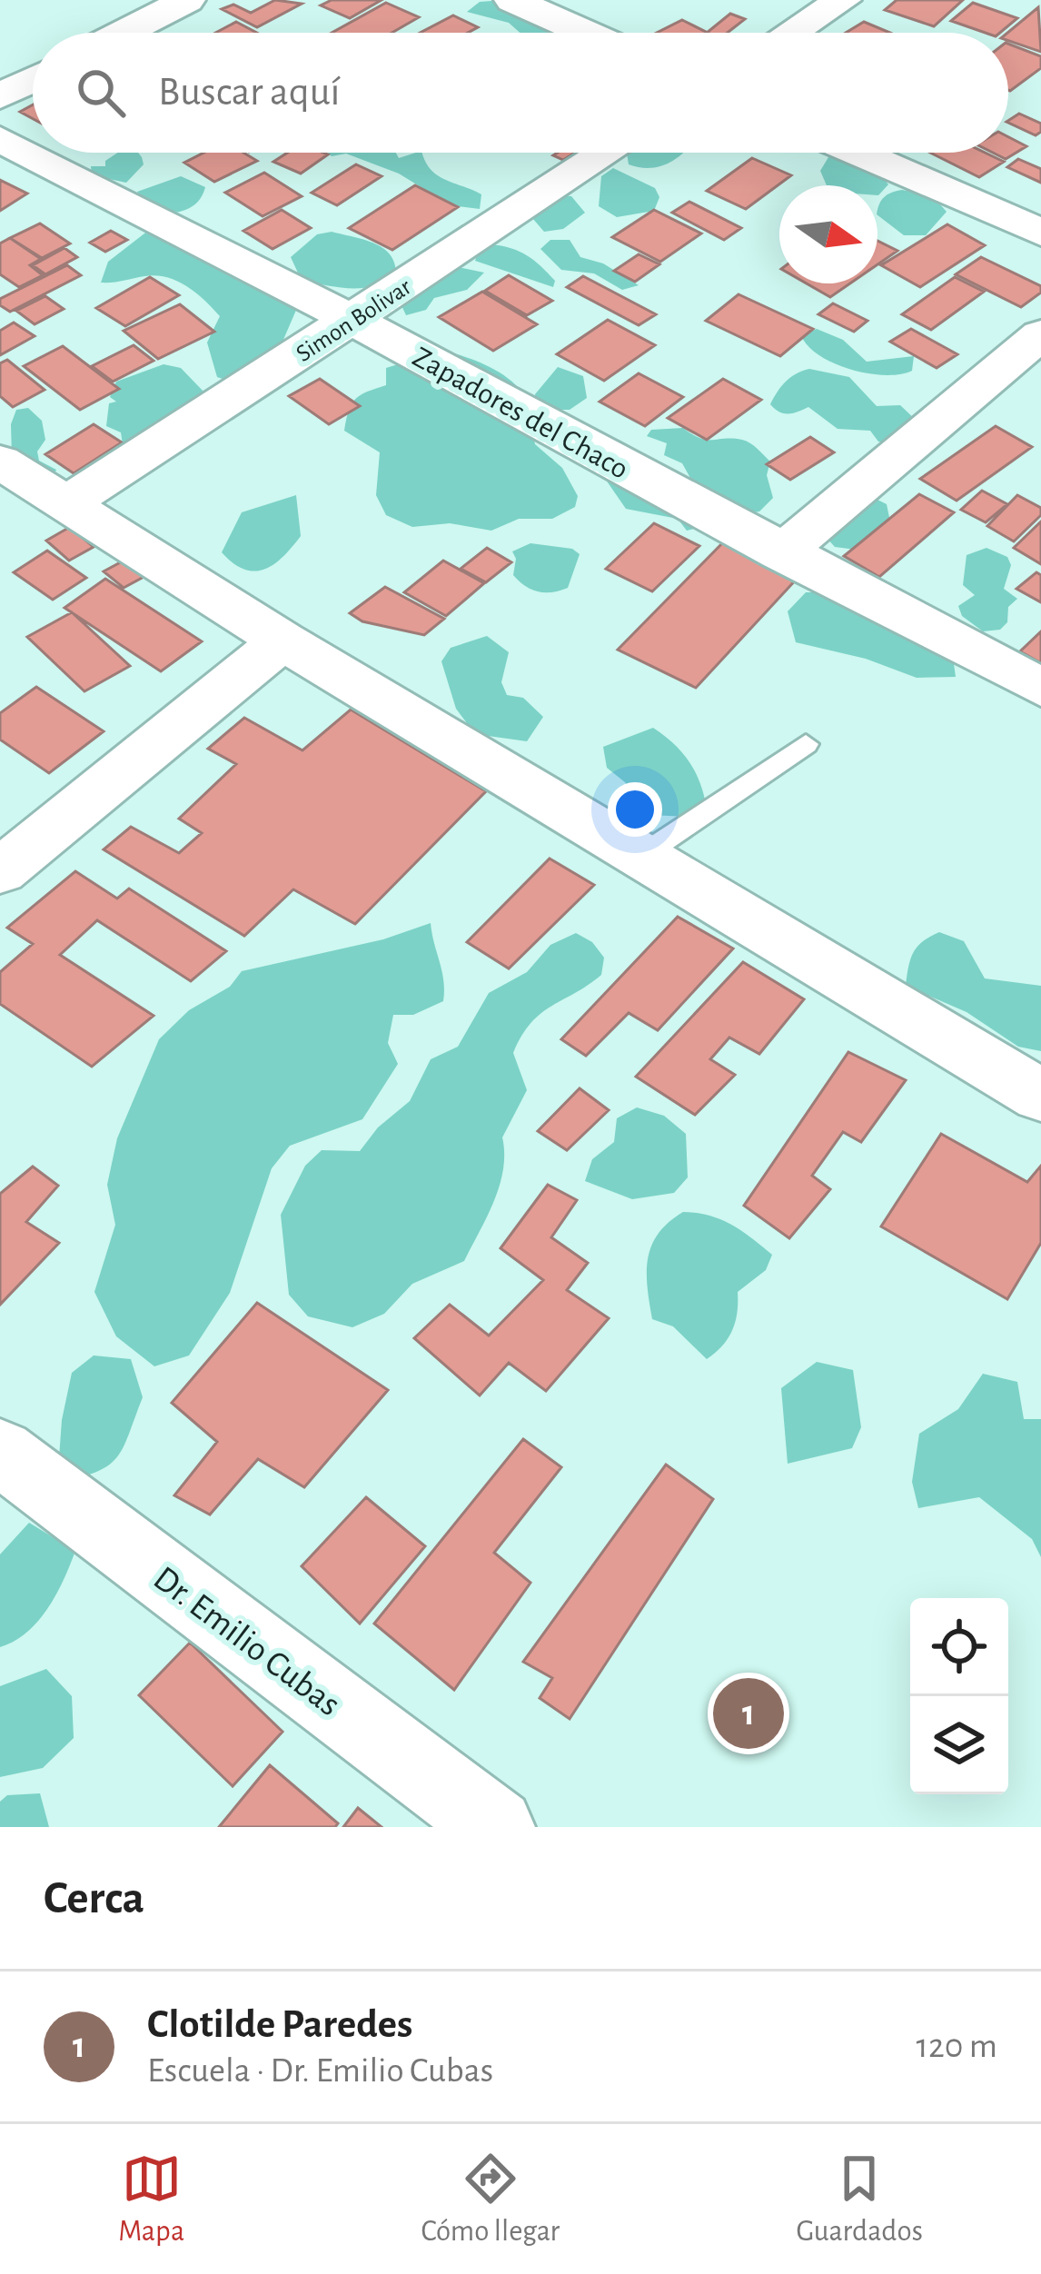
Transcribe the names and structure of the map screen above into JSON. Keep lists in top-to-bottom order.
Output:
{
  "streets": {
    "street": ["Simon Bolivar", "Zapadores del Chaco", "Dr. Emilio Cubas"]
  },
  "crossings": [
    ["Simon Bolivar", "Zapadores del Chaco"]
  ],
  "north": "right",
  "page": {
    "search": "Buscar aquí",
    "pins": "1",
    "heading": "Cerca",
    "list": [
      {
        "mark": "1",
        "name": "Clotilde Paredes",
        "note": "Escuela · Dr. Emilio Cubas",
        "value": "120 m"
      }
    ],
    "nav": ["Mapa", "Cómo llegar", "Guardados"]
  }
}
